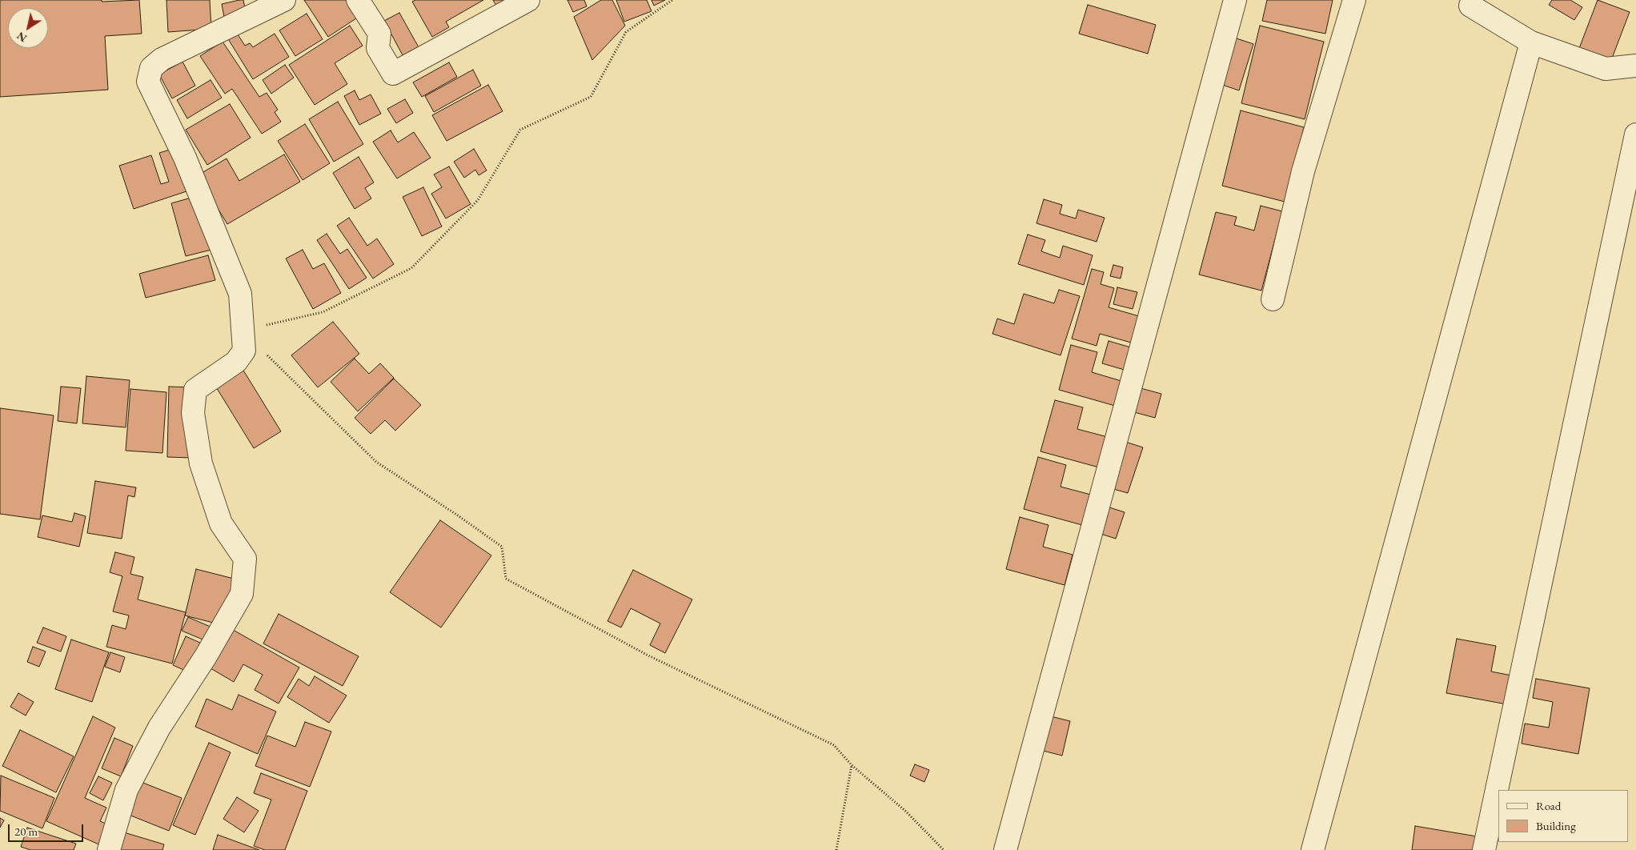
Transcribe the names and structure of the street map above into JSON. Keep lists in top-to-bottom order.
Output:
{
  "legend": ["Road", "Building"],
  "scale_bar": "20 m",
  "north": "bottom left"
}
